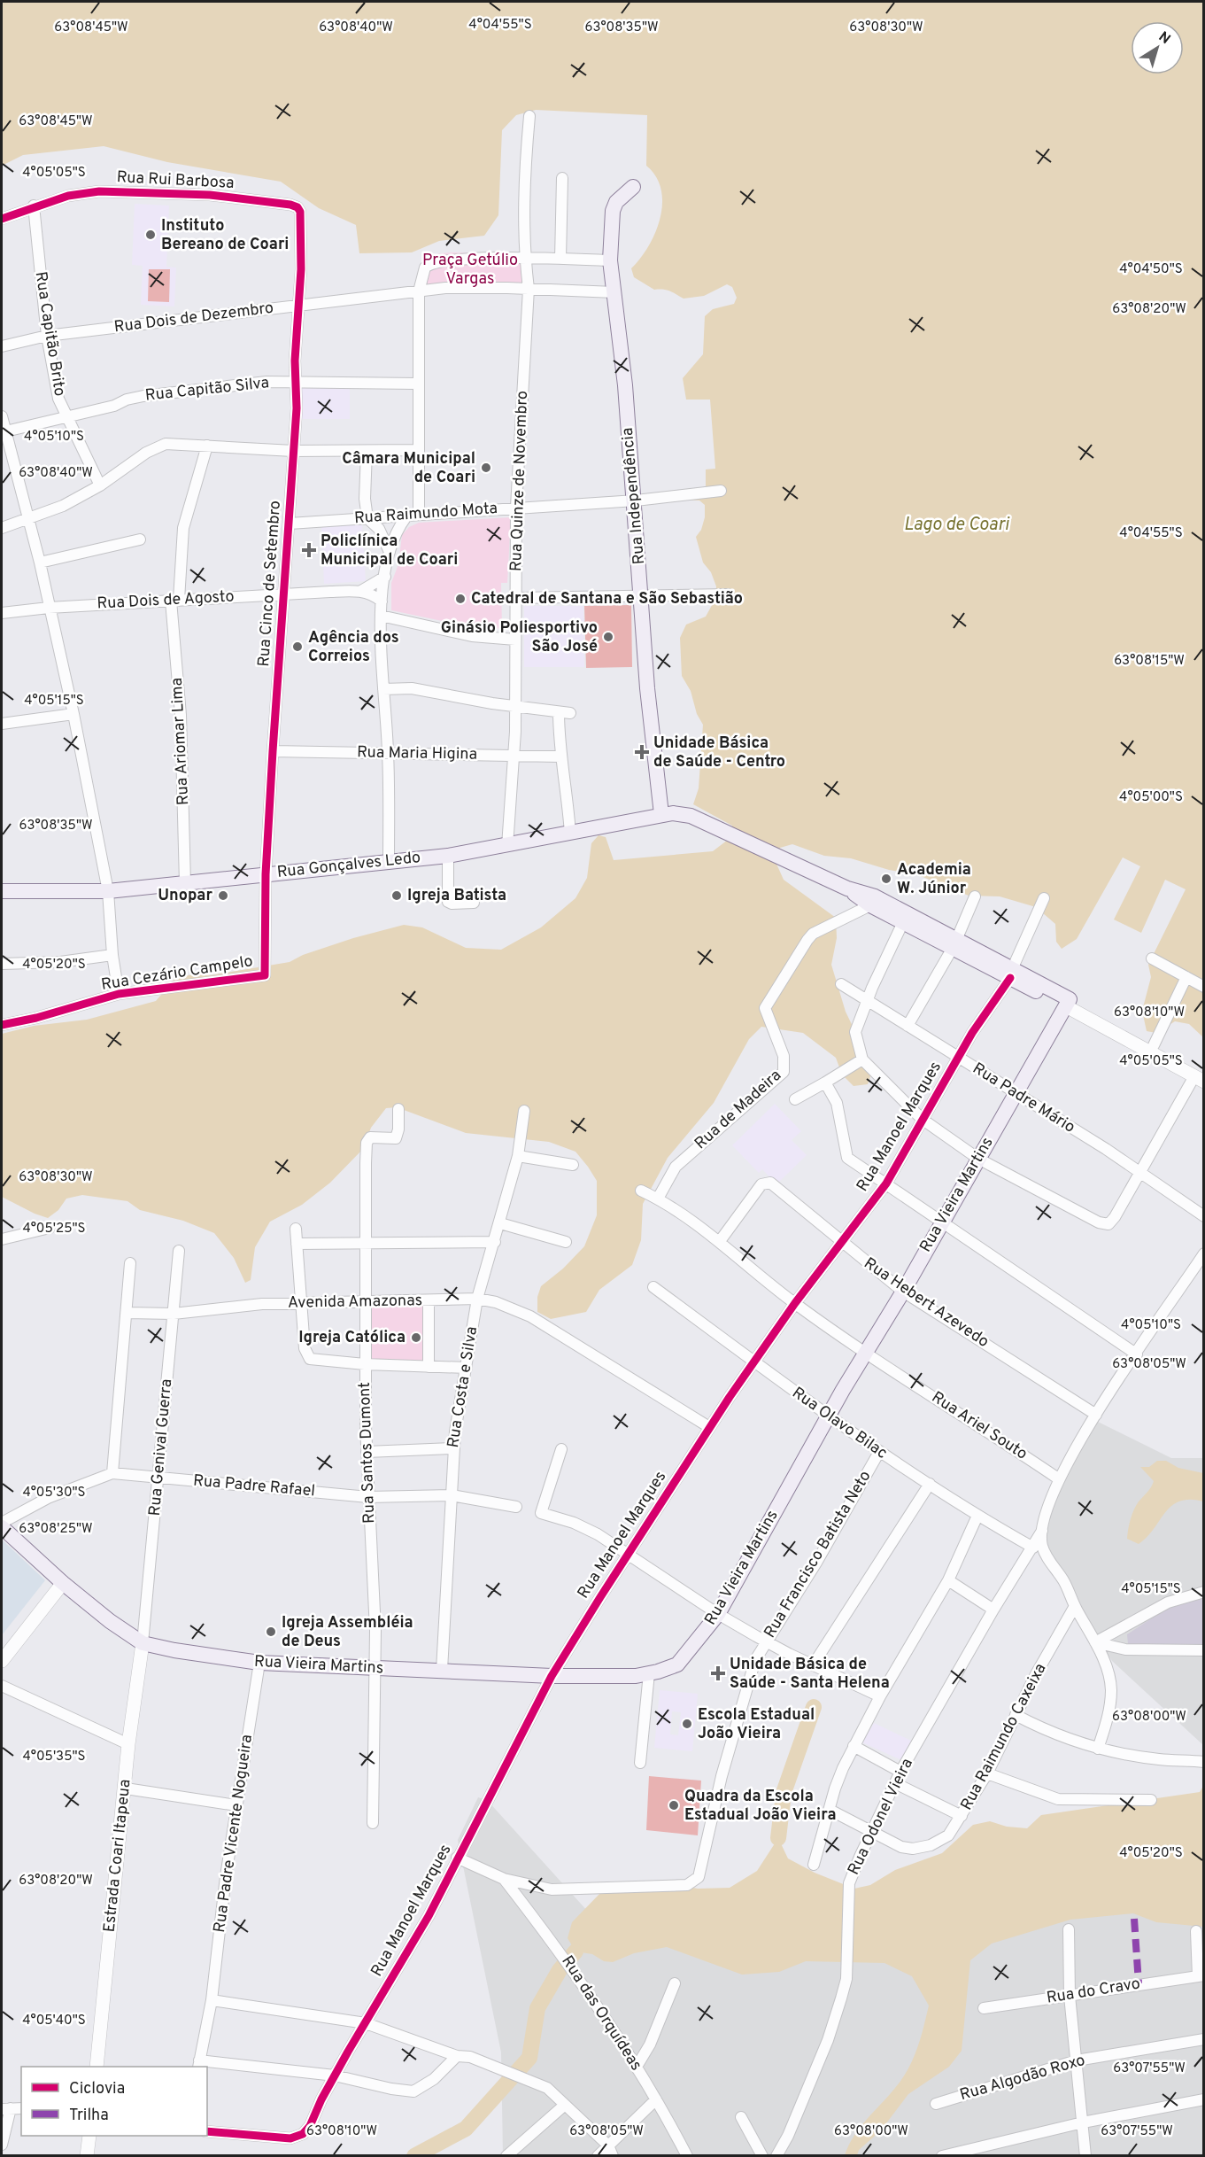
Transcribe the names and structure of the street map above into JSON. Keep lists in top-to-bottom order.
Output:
{
  "streets": {
    "main road": ["Rua Independência", "Rua Gonçalves Ledo", "Rua Vieira Martins"],
    "street": [
      "Rua Rui Barbosa",
      "Rua Dois de Dezembro",
      "Rua Capitão Brito",
      "Rua Capitão Silva",
      "Rua Quinze de Novembro",
      "Rua Raimundo Mota",
      "Rua Cinco de Setembro",
      "Rua Dois de Agosto",
      "Rua Ariomar Lima",
      "Rua Maria Higina",
      "Rua Cezário Campelo",
      "Rua Padre Mário",
      "Rua de Madeira",
      "Rua Manoel Marques",
      "Avenida Amazonas",
      "Rua Hebert Azevedo",
      "Rua Costa e Silva",
      "Rua Olavo Bilac",
      "Rua Ariel Souto",
      "Rua Genival Guerra",
      "Rua Santos Dumont",
      "Rua Padre Rafael",
      "Rua Francisco Batista Neto",
      "Rua Raimundo Caxeixa",
      "Rua Odonel Vieira",
      "Rua Padre Vicente Nogueira",
      "Estrada Coari Itapeua",
      "Rua do Cravo",
      "Rua das Orquídeas",
      "Rua Algodão Roxo"
    ]
  },
  "crossings": [
    ["Rua Rui Barbosa", "Rua Capitão Brito"],
    ["Rua Rui Barbosa", "Rua Cinco de Setembro"],
    ["Rua Dois de Dezembro", "Rua Capitão Brito"],
    ["Rua Dois de Dezembro", "Rua Quinze de Novembro"],
    ["Rua Dois de Dezembro", "Rua Independência"],
    ["Rua Dois de Dezembro", "Rua Cinco de Setembro"],
    ["Rua Capitão Brito", "Rua Capitão Silva"],
    ["Rua Capitão Silva", "Rua Cinco de Setembro"],
    ["Rua Quinze de Novembro", "Rua Raimundo Mota"],
    ["Rua Quinze de Novembro", "Rua Maria Higina"],
    ["Rua Quinze de Novembro", "Rua Gonçalves Ledo"],
    ["Rua Independência", "Rua Raimundo Mota"],
    ["Rua Independência", "Rua Gonçalves Ledo"],
    ["Rua Raimundo Mota", "Rua Cinco de Setembro"],
    ["Rua Cinco de Setembro", "Rua Dois de Agosto"],
    ["Rua Cinco de Setembro", "Rua Maria Higina"],
    ["Rua Cinco de Setembro", "Rua Gonçalves Ledo"],
    ["Rua Cinco de Setembro", "Rua Cezário Campelo"],
    ["Rua Dois de Agosto", "Rua Ariomar Lima"],
    ["Rua Ariomar Lima", "Rua Gonçalves Ledo"],
    ["Rua Gonçalves Ledo", "Rua de Madeira"],
    ["Rua Padre Mário", "Rua Manoel Marques"],
    ["Rua Padre Mário", "Rua Vieira Martins"],
    ["Rua de Madeira", "Rua Ariel Souto"],
    ["Rua Manoel Marques", "Rua Vieira Martins"],
    ["Rua Manoel Marques", "Avenida Amazonas"],
    ["Rua Manoel Marques", "Rua Hebert Azevedo"],
    ["Rua Manoel Marques", "Rua Olavo Bilac"],
    ["Rua Manoel Marques", "Rua Ariel Souto"],
    ["Rua Manoel Marques", "Rua Francisco Batista Neto"],
    ["Rua Vieira Martins", "Rua Hebert Azevedo"],
    ["Rua Vieira Martins", "Rua Costa e Silva"],
    ["Rua Vieira Martins", "Rua Olavo Bilac"],
    ["Rua Vieira Martins", "Rua Ariel Souto"],
    ["Rua Vieira Martins", "Rua Genival Guerra"],
    ["Rua Vieira Martins", "Rua Santos Dumont"],
    ["Rua Vieira Martins", "Rua Padre Vicente Nogueira"],
    ["Rua Vieira Martins", "Estrada Coari Itapeua"],
    ["Avenida Amazonas", "Rua Costa e Silva"],
    ["Avenida Amazonas", "Rua Genival Guerra"],
    ["Avenida Amazonas", "Rua Santos Dumont"],
    ["Rua Hebert Azevedo", "Rua Ariel Souto"],
    ["Rua Costa e Silva", "Rua Padre Rafael"],
    ["Rua Olavo Bilac", "Rua Francisco Batista Neto"],
    ["Rua Olavo Bilac", "Rua Raimundo Caxeixa"],
    ["Rua Olavo Bilac", "Rua Odonel Vieira"],
    ["Rua Genival Guerra", "Rua Padre Rafael"],
    ["Rua Genival Guerra", "Estrada Coari Itapeua"],
    ["Rua Santos Dumont", "Rua Padre Rafael"],
    ["Rua Francisco Batista Neto", "Rua das Orquídeas"],
    ["Rua Raimundo Caxeixa", "Rua Odonel Vieira"]
  ],
  "water": ["Lago de Coari"],
  "parks": ["Praça Getúlio Vargas"],
  "places": {
    "other": [
      "Instituto Bereano de Coari",
      "Câmara Municipal de Coari",
      "Catedral de Santana e São Sebastião",
      "Ginásio Poliesportivo São José",
      "Agência dos Correios",
      "Academia W. Júnior",
      "Unopar",
      "Igreja Batista",
      "Igreja Católica",
      "Igreja Assembléia de Deus",
      "Escola Estadual João Vieira",
      "Quadra da Escola Estadual João Vieira"
    ],
    "health": ["Policlínica Municipal de Coari", "Unidade Básica de Saúde - Centro", "Unidade Básica de Saúde - Santa Helena"]
  },
  "legend": ["Ciclovia", "Trilha"],
  "north": "top right",
  "coordinates": [
    "4°04'55\"S",
    "63°08'45\"W",
    "63°08'40\"W",
    "63°08'35\"W",
    "63°08'30\"W",
    "4°05'05\"S",
    "4°04'50\"S",
    "63°08'20\"W",
    "4°05'10\"S",
    "63°08'15\"W",
    "4°05'15\"S",
    "4°05'00\"S",
    "4°05'20\"S",
    "63°08'10\"W",
    "4°05'25\"S",
    "63°08'05\"W",
    "4°05'30\"S",
    "63°08'25\"W",
    "63°08'00\"W",
    "4°05'35\"S",
    "4°05'40\"S",
    "63°07'55\"W"
  ]
}
